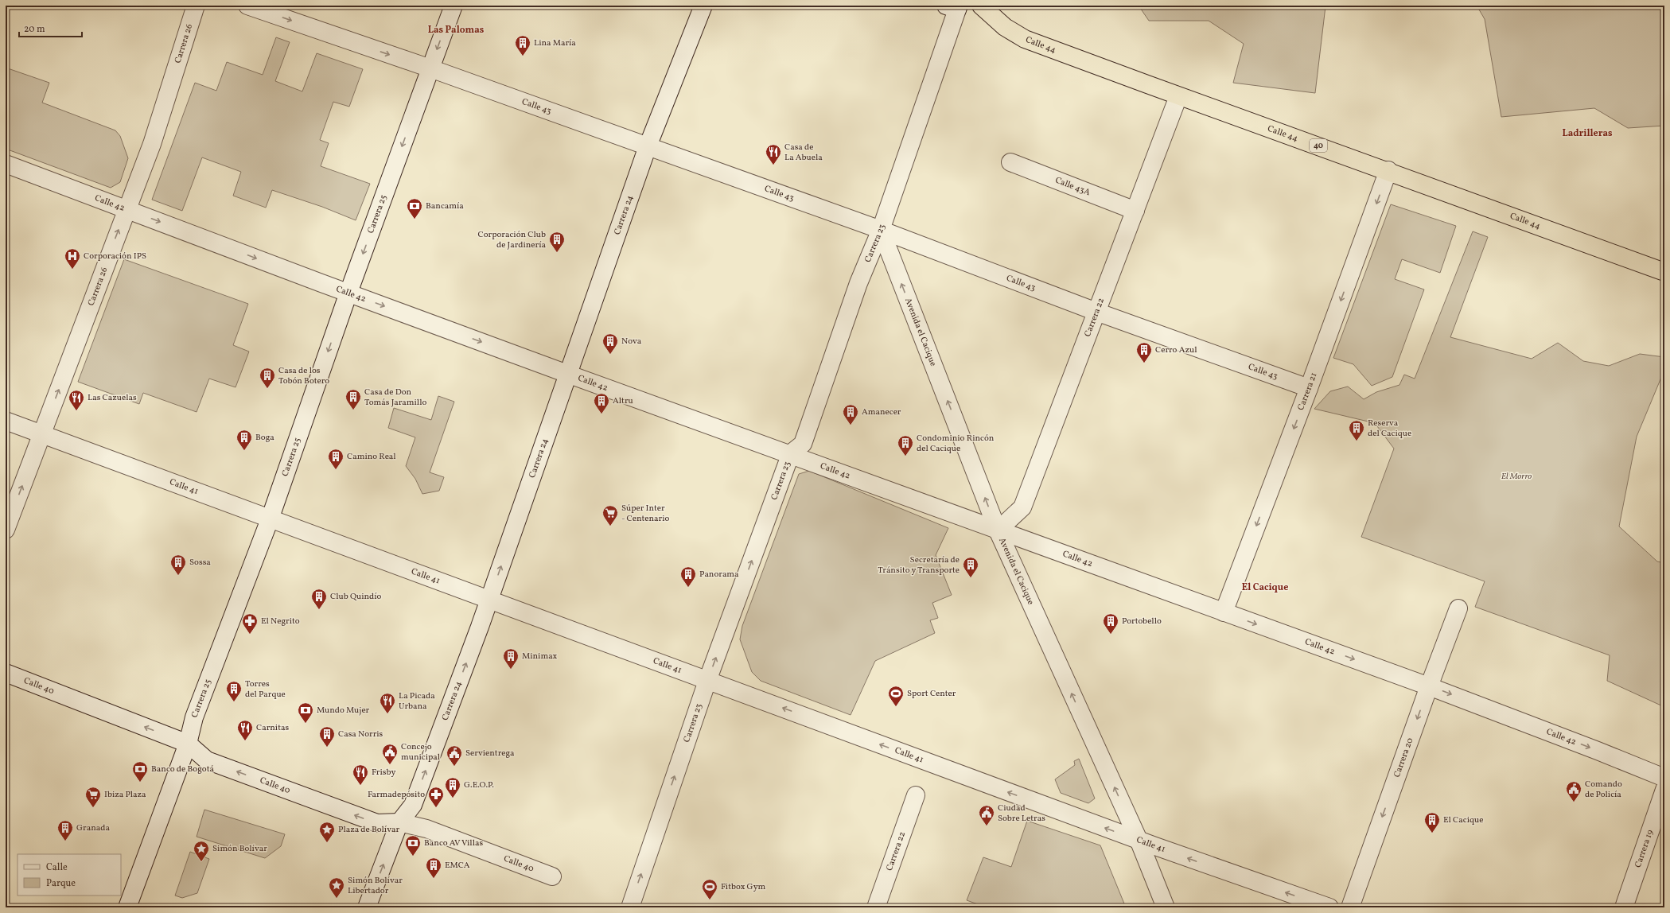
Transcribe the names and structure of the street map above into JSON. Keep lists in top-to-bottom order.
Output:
{
  "streets": {
    "highway": ["Calle 44", "40"],
    "street": [
      "Carrera 26",
      "Calle 43",
      "Calle 43A",
      "Calle 42",
      "Carrera 25",
      "Carrera 24",
      "Carrera 23",
      "Carrera 22",
      "Avenida el Cacique",
      "Carrera 21",
      "Calle 41",
      "Calle 40",
      "Carrera 20",
      "Carrera 19"
    ]
  },
  "crossings": [
    ["Carrera 26", "Calle 42"],
    ["Carrera 26", "Calle 41"],
    ["Calle 44", "Carrera 22"],
    ["Calle 44", "Carrera 21"],
    ["Calle 43", "Carrera 25"],
    ["Calle 43", "Carrera 24"],
    ["Calle 43", "Carrera 23"],
    ["Calle 43", "Carrera 22"],
    ["Calle 43", "Avenida el Cacique"],
    ["Calle 43", "Carrera 21"],
    ["Calle 43A", "Carrera 22"],
    ["Calle 42", "Carrera 25"],
    ["Calle 42", "Carrera 24"],
    ["Calle 42", "Carrera 23"],
    ["Calle 42", "Carrera 22"],
    ["Calle 42", "Avenida el Cacique"],
    ["Calle 42", "Carrera 21"],
    ["Calle 42", "Carrera 20"],
    ["Carrera 25", "Calle 41"],
    ["Carrera 25", "Calle 40"],
    ["Carrera 24", "Calle 41"],
    ["Carrera 24", "Calle 40"],
    ["Carrera 23", "Avenida el Cacique"],
    ["Carrera 23", "Calle 41"],
    ["Carrera 22", "Avenida el Cacique"],
    ["Avenida el Cacique", "Calle 41"]
  ],
  "one_way": [
    "Carrera 26",
    "Calle 42",
    "Carrera 25",
    "Carrera 24",
    "Carrera 23",
    "Avenida el Cacique",
    "Carrera 21",
    "Calle 41",
    "Calle 40",
    "Carrera 20"
  ],
  "districts": ["Las Palomas", "Ladrilleras", "El Cacique"],
  "parks": ["El Morro"],
  "places": {
    "building": [
      "Lina María",
      "Corporación Club de Jardinería",
      "Nova",
      "Cerro Azul",
      "Casa de los Tobón Botero",
      "Casa de Don Tomás Jaramillo",
      "Altru",
      "Amanecer",
      "Reserva del Cacique",
      "Boga",
      "Condominio Rincón del Cacique",
      "Camino Real",
      "Sossa",
      "Secretaría de Tránsito y Transporte",
      "Panorama",
      "Club Quindío",
      "Portobello",
      "Minimax",
      "Torres del Parque",
      "Casa Norris",
      "G.E.O.P.",
      "El Cacique",
      "Granada",
      "EMCA"
    ],
    "restaurant": [
      "Casa de La Abuela",
      "Las Cazuelas",
      "La Picada Urbana",
      "Carnitas",
      "Frisby"
    ],
    "bank": [
      "Bancamía",
      "Mundo Mujer",
      "Banco de Bogotá",
      "Banco AV Villas"
    ],
    "hospital": ["Corporación IPS"],
    "supermarket": ["Súper Inter - Centenario", "Ibiza Plaza"],
    "pharmacy": ["El Negrito", "Farmadepósito"],
    "sports": ["Sport Center", "Fitbox Gym"],
    "public building": [
      "Concejo municipal",
      "Servientrega",
      "Comando de Policía",
      "Ciudad Sobre Letras"
    ],
    "place": ["Plaza de Bolívar", "Simón Bolívar", "Simón Bolívar Libertador"]
  },
  "legend": ["Calle", "Parque"],
  "scale_bar": "20 m"
}
